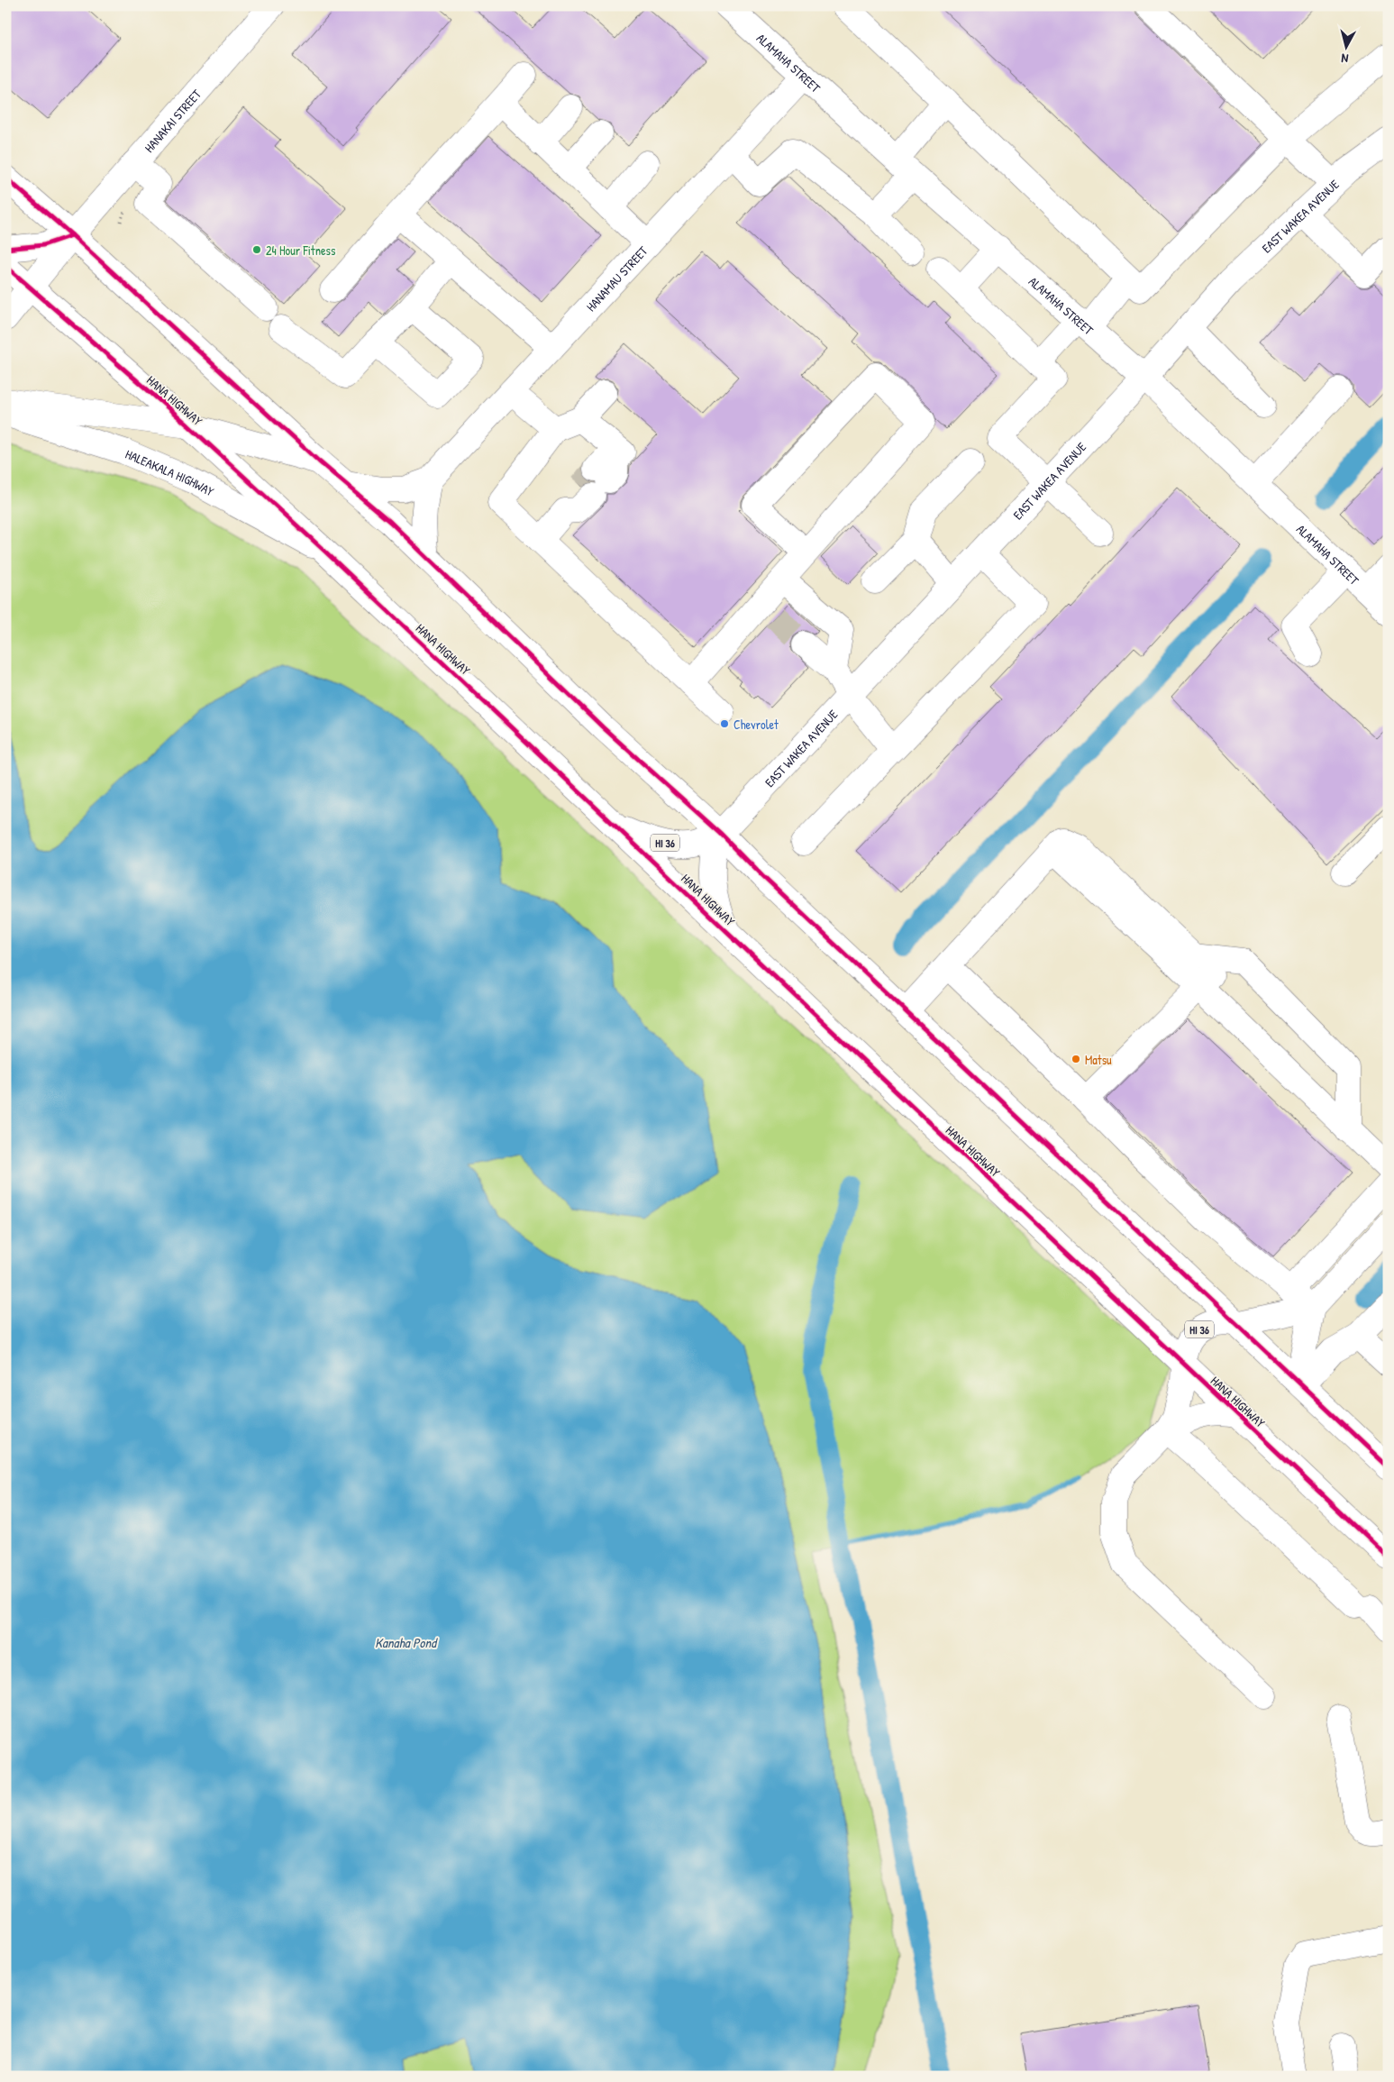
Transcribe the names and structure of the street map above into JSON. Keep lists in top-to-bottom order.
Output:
{
  "streets": {
    "main road": [
      "ALAMAHA STREET",
      "HANAKAI STREET",
      "EAST WAKEA AVENUE",
      "HANAMAU STREET",
      "HANA HIGHWAY",
      "HALEAKALA HIGHWAY",
      "HI 36"
    ]
  },
  "crossings": [
    ["ALAMAHA STREET", "EAST WAKEA AVENUE"],
    ["ALAMAHA STREET", "HANAMAU STREET"],
    ["HANAKAI STREET", "HANA HIGHWAY"],
    ["HANAKAI STREET", "HI 36"],
    ["EAST WAKEA AVENUE", "HI 36"],
    ["HANAMAU STREET", "HI 36"],
    ["HANA HIGHWAY", "HALEAKALA HIGHWAY"],
    ["HANA HIGHWAY", "HI 36"]
  ],
  "water": ["Kanaha Pond"],
  "places": ["24 Hour Fitness", "Chevrolet", "Matsu"],
  "north": "bottom"
}
